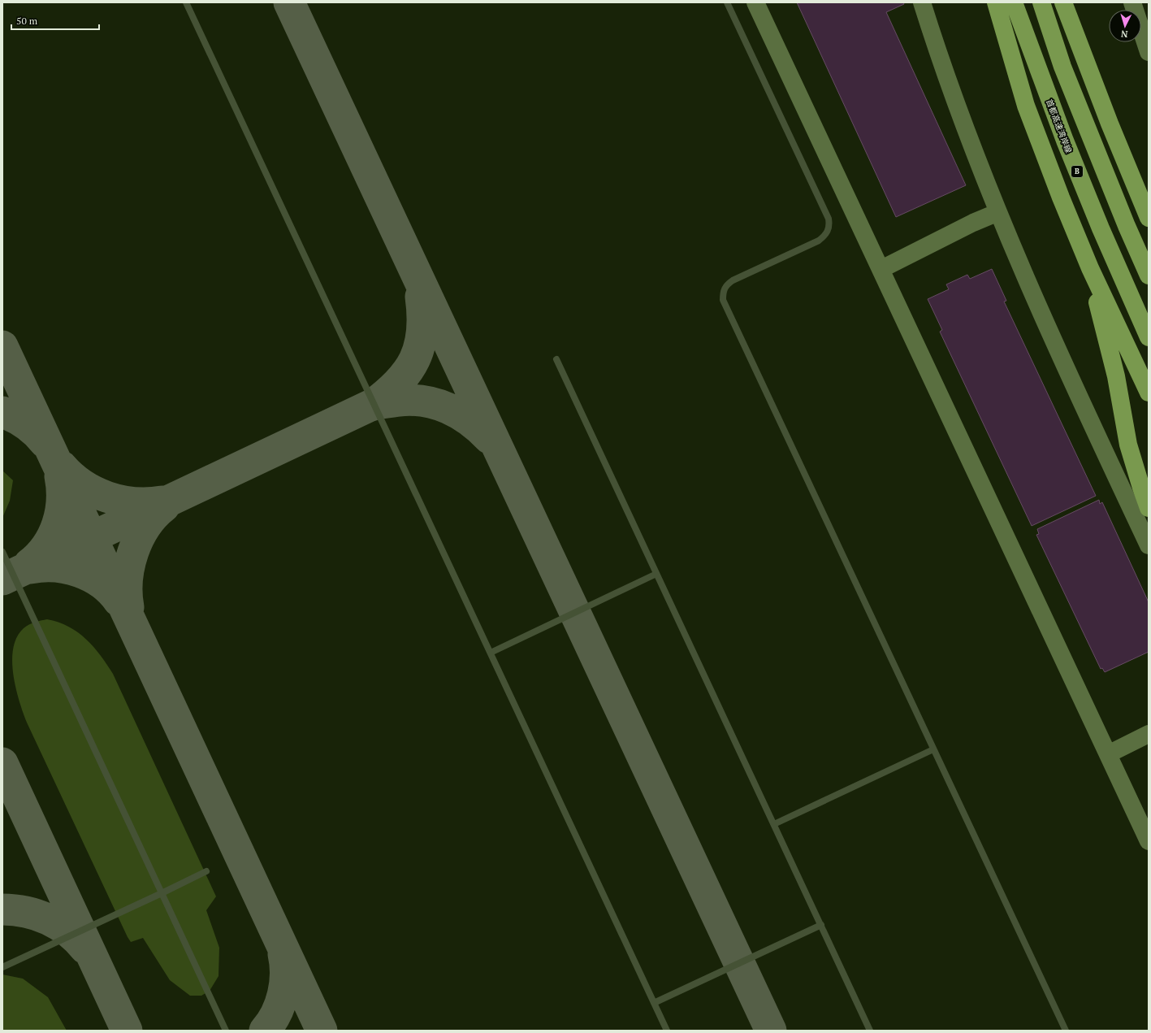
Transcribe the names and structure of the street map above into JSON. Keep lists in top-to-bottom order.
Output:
{
  "streets": {
    "highway": ["首都高速湾岸線", "B"]
  },
  "scale_bar": "50 m",
  "north": "bottom"
}
